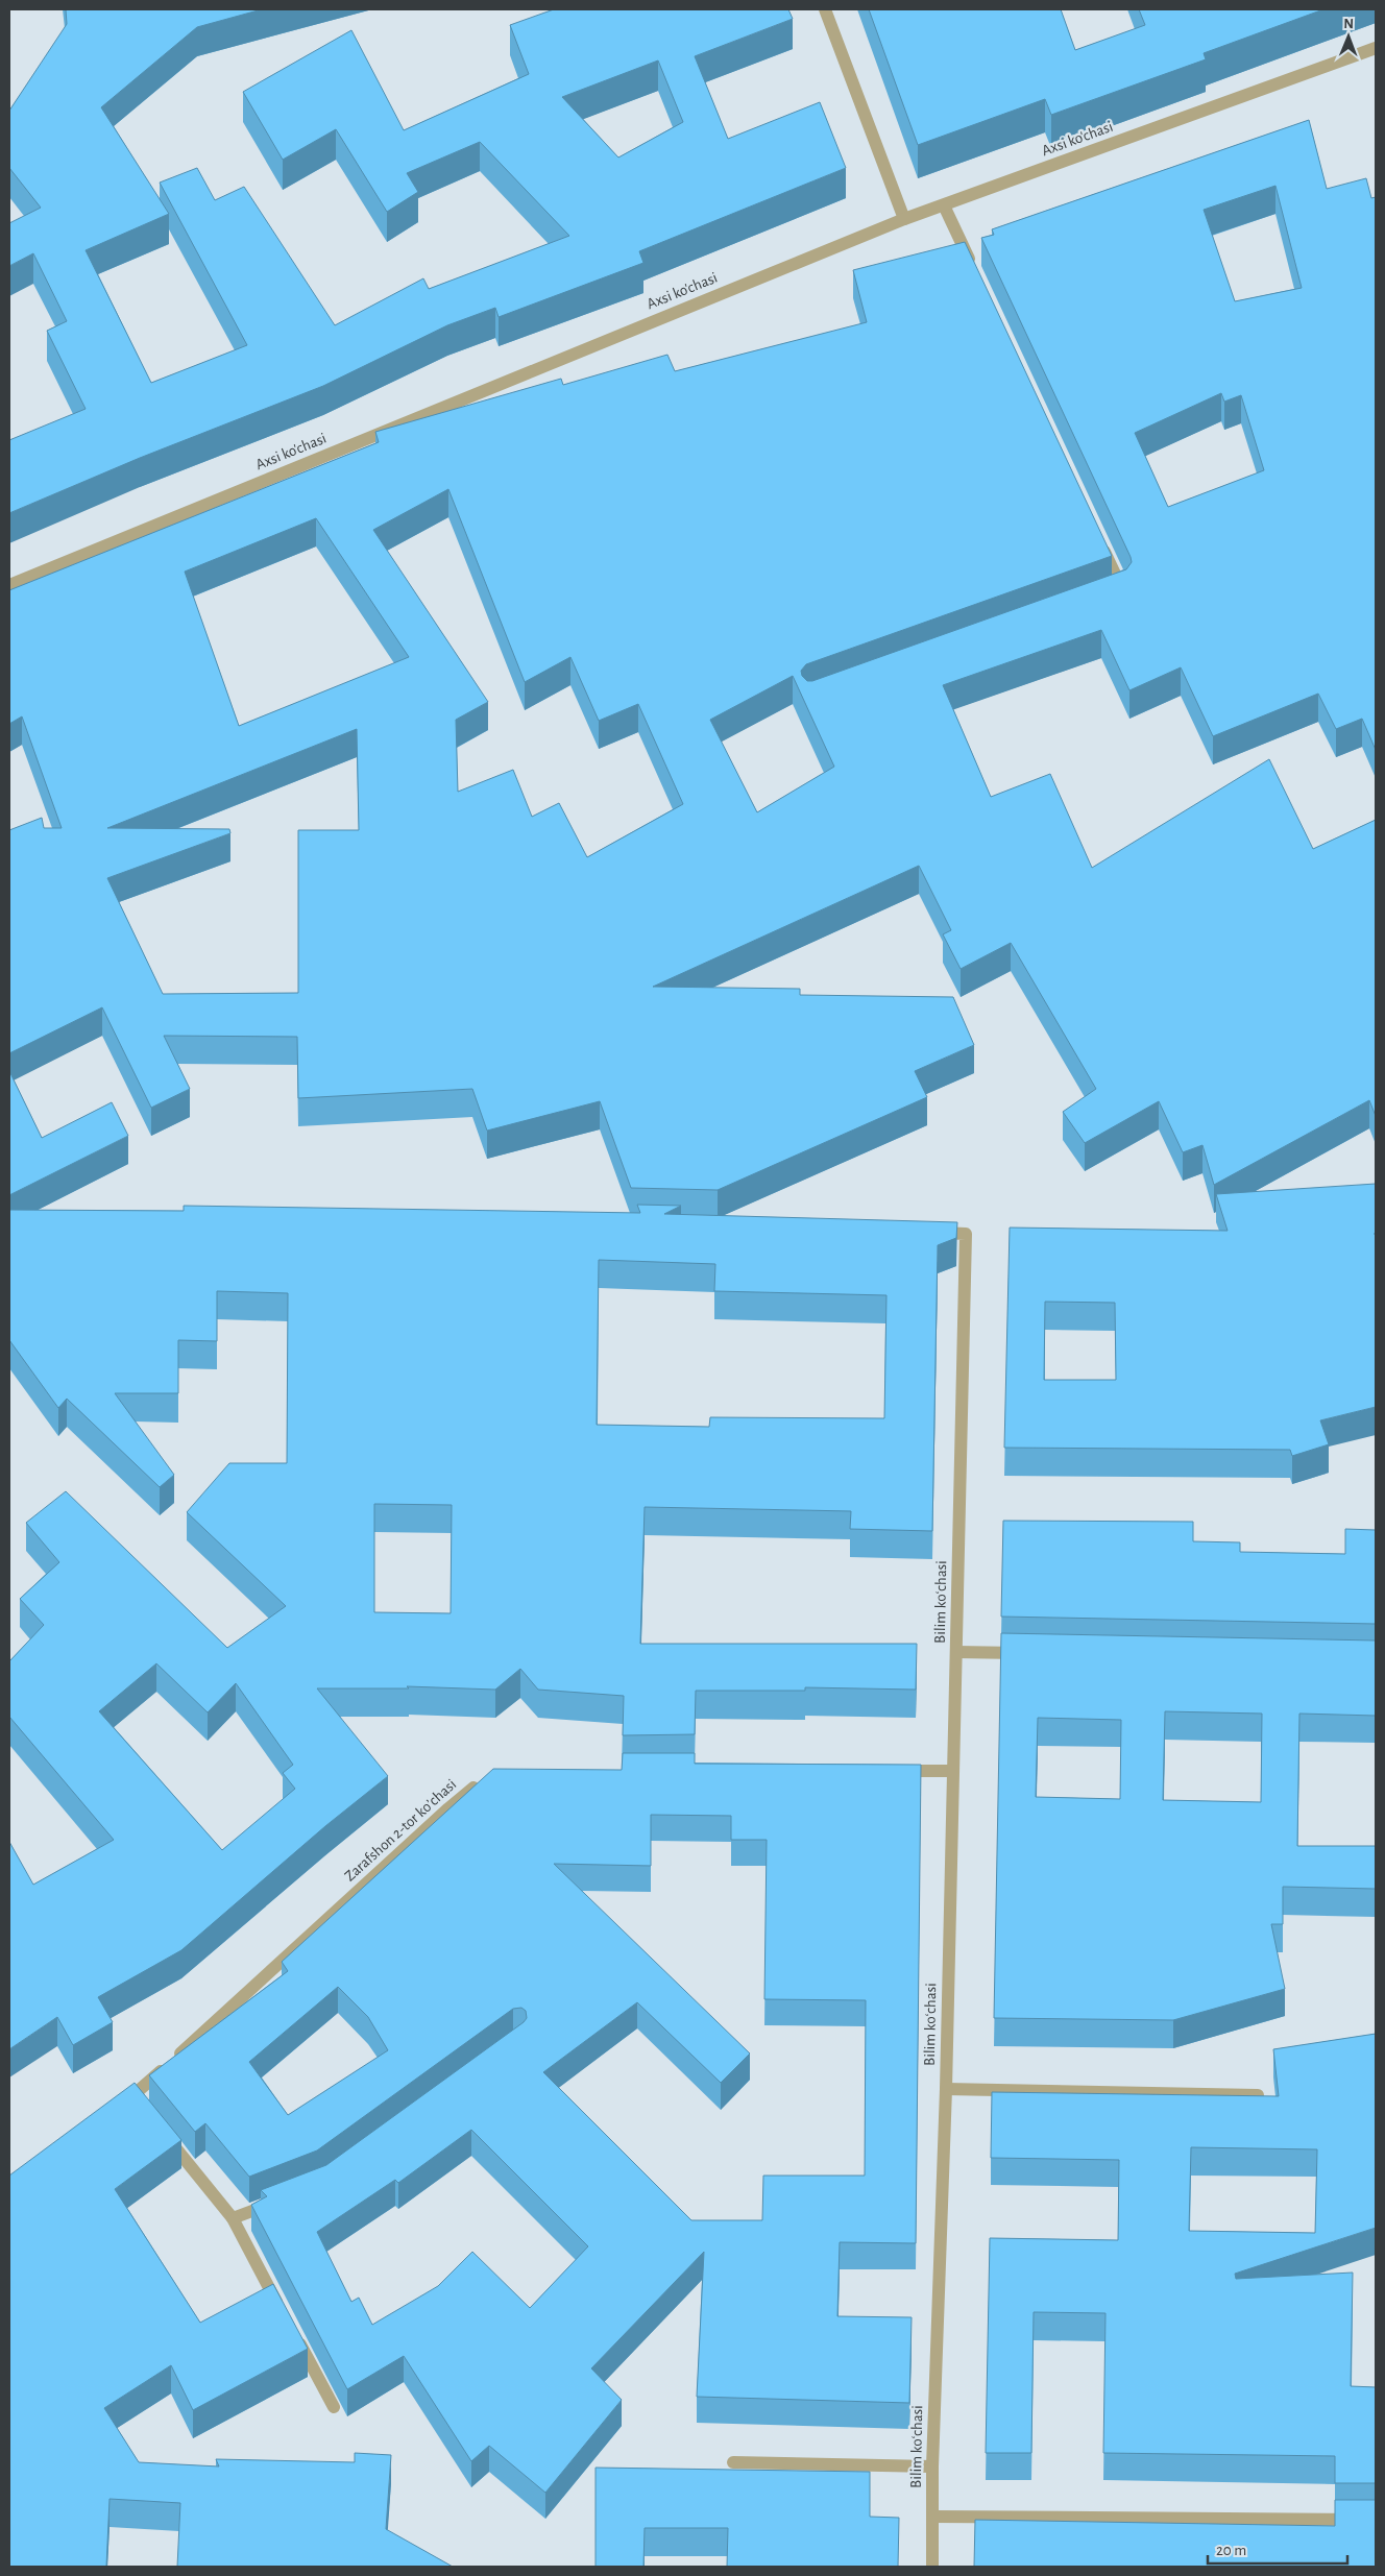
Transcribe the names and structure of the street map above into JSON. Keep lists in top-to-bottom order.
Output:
{
  "streets": {
    "street": ["Axsi ko'chasi", "Bilim koʻchasi", "Zarafshon 2-tor koʼchasi"]
  },
  "scale_bar": "20 m",
  "north": "top"
}
